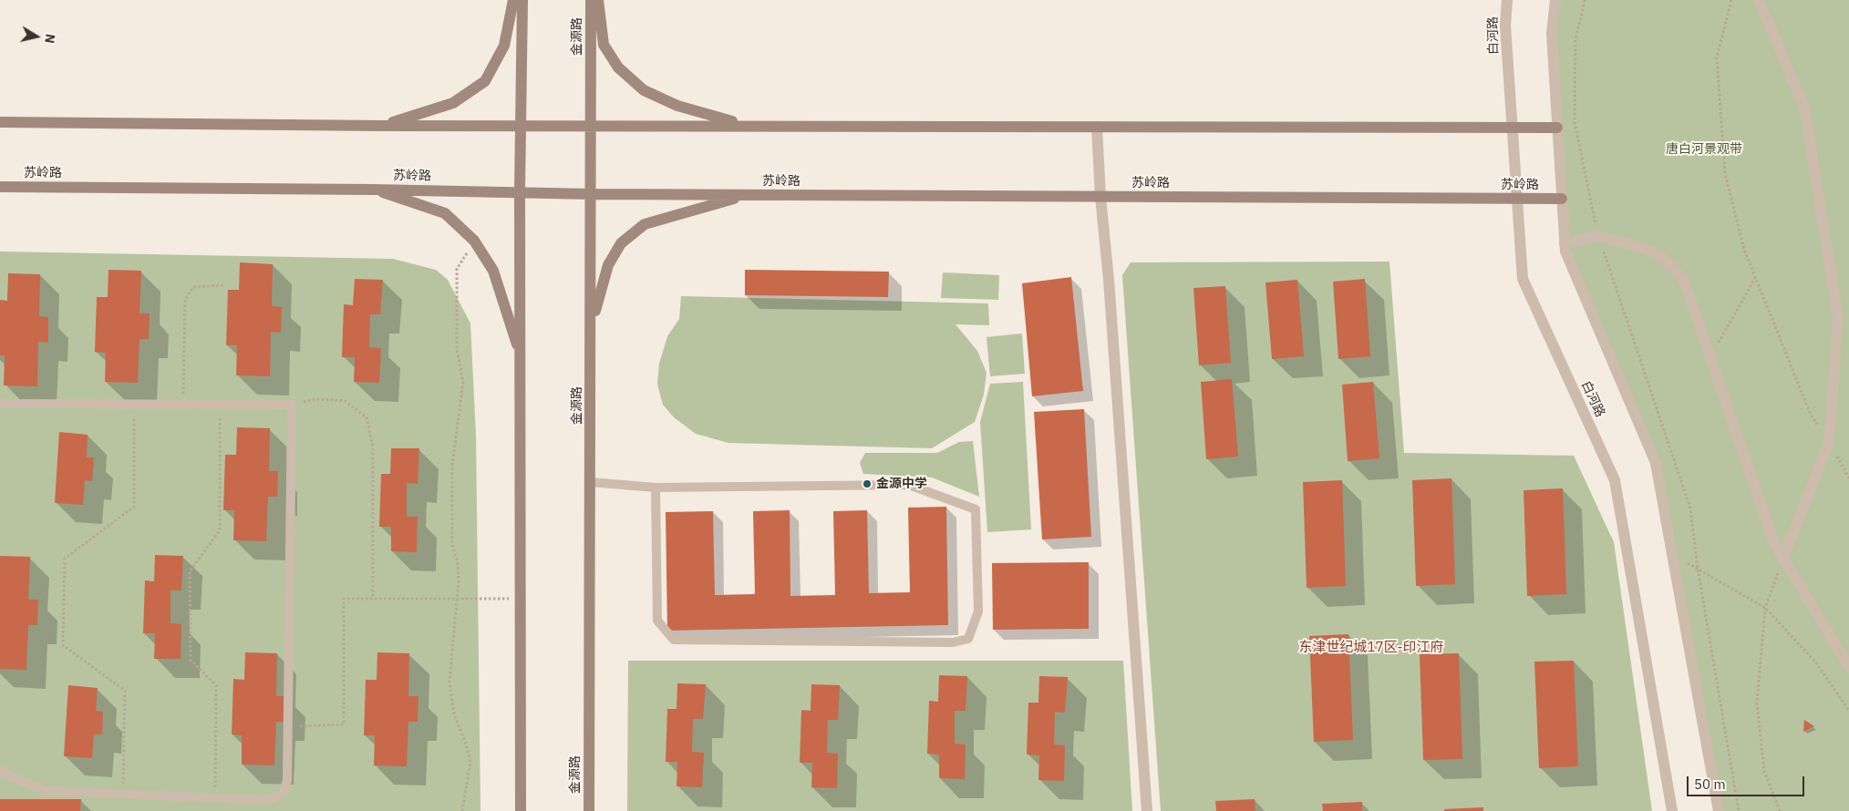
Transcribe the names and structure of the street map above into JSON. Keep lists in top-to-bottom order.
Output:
{
  "streets": {
    "main road": ["金源路", "苏岭路"],
    "street": ["白河路"]
  },
  "crossings": [
    ["白河路", "苏岭路"],
    ["金源路", "苏岭路"]
  ],
  "districts": ["东津世纪城17区-印江府"],
  "parks": ["唐白河景观带"],
  "places": ["金源中学"],
  "scale_bar": "50 m",
  "north": "right"
}
